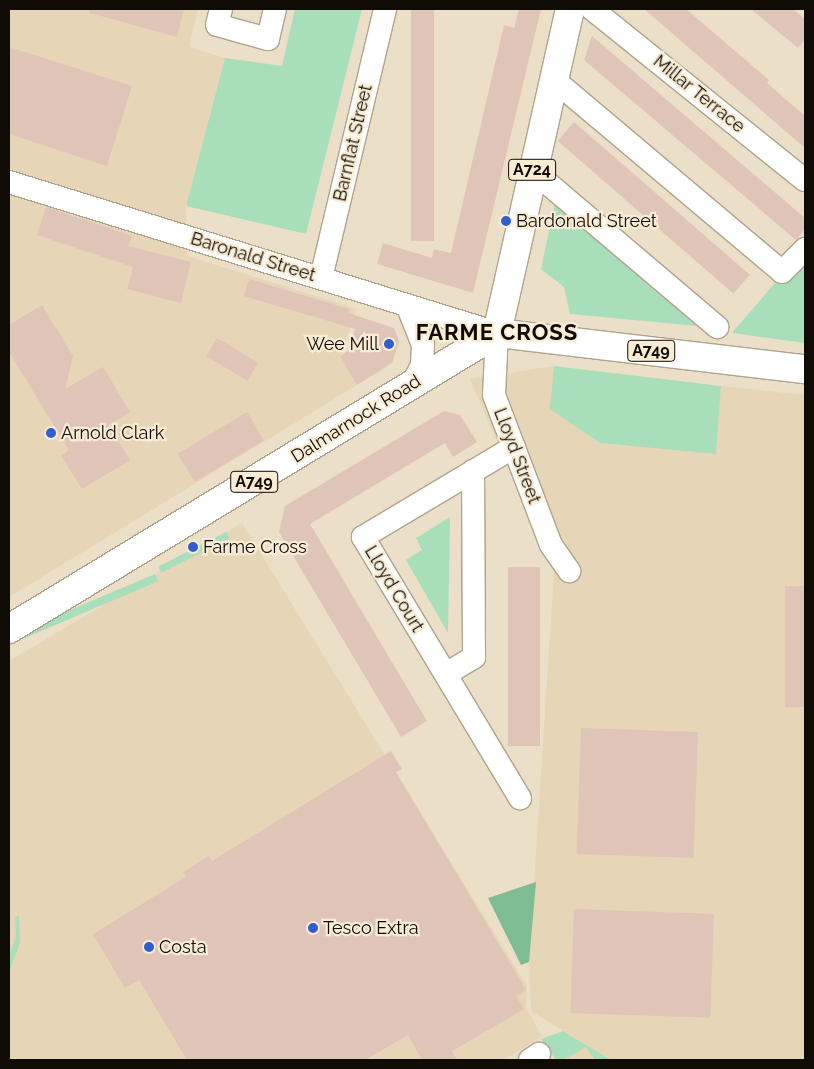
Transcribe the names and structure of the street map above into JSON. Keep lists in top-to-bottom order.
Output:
{
  "streets": {
    "main road": ["A724", "A749", "Dalmarnock Road"],
    "street": [
      "Millar Terrace",
      "Barnflat Street",
      "Baronald Street",
      "Lloyd Street",
      "Lloyd Court"
    ]
  },
  "crossings": [
    ["Barnflat Street", "Baronald Street"],
    ["A724", "Baronald Street"],
    ["A724", "A749"],
    ["A724", "Dalmarnock Road"],
    ["A724", "Lloyd Street"],
    ["Baronald Street", "A749"],
    ["Baronald Street", "Dalmarnock Road"],
    ["Baronald Street", "Lloyd Street"],
    ["A749", "Dalmarnock Road"],
    ["A749", "Lloyd Street"],
    ["Dalmarnock Road", "Lloyd Street"],
    ["Lloyd Street", "Lloyd Court"]
  ],
  "districts": ["FARME CROSS"],
  "places": [
    "Bardonald Street",
    "Wee Mill",
    "Arnold Clark",
    "Farme Cross",
    "Tesco Extra",
    "Costa"
  ]
}
